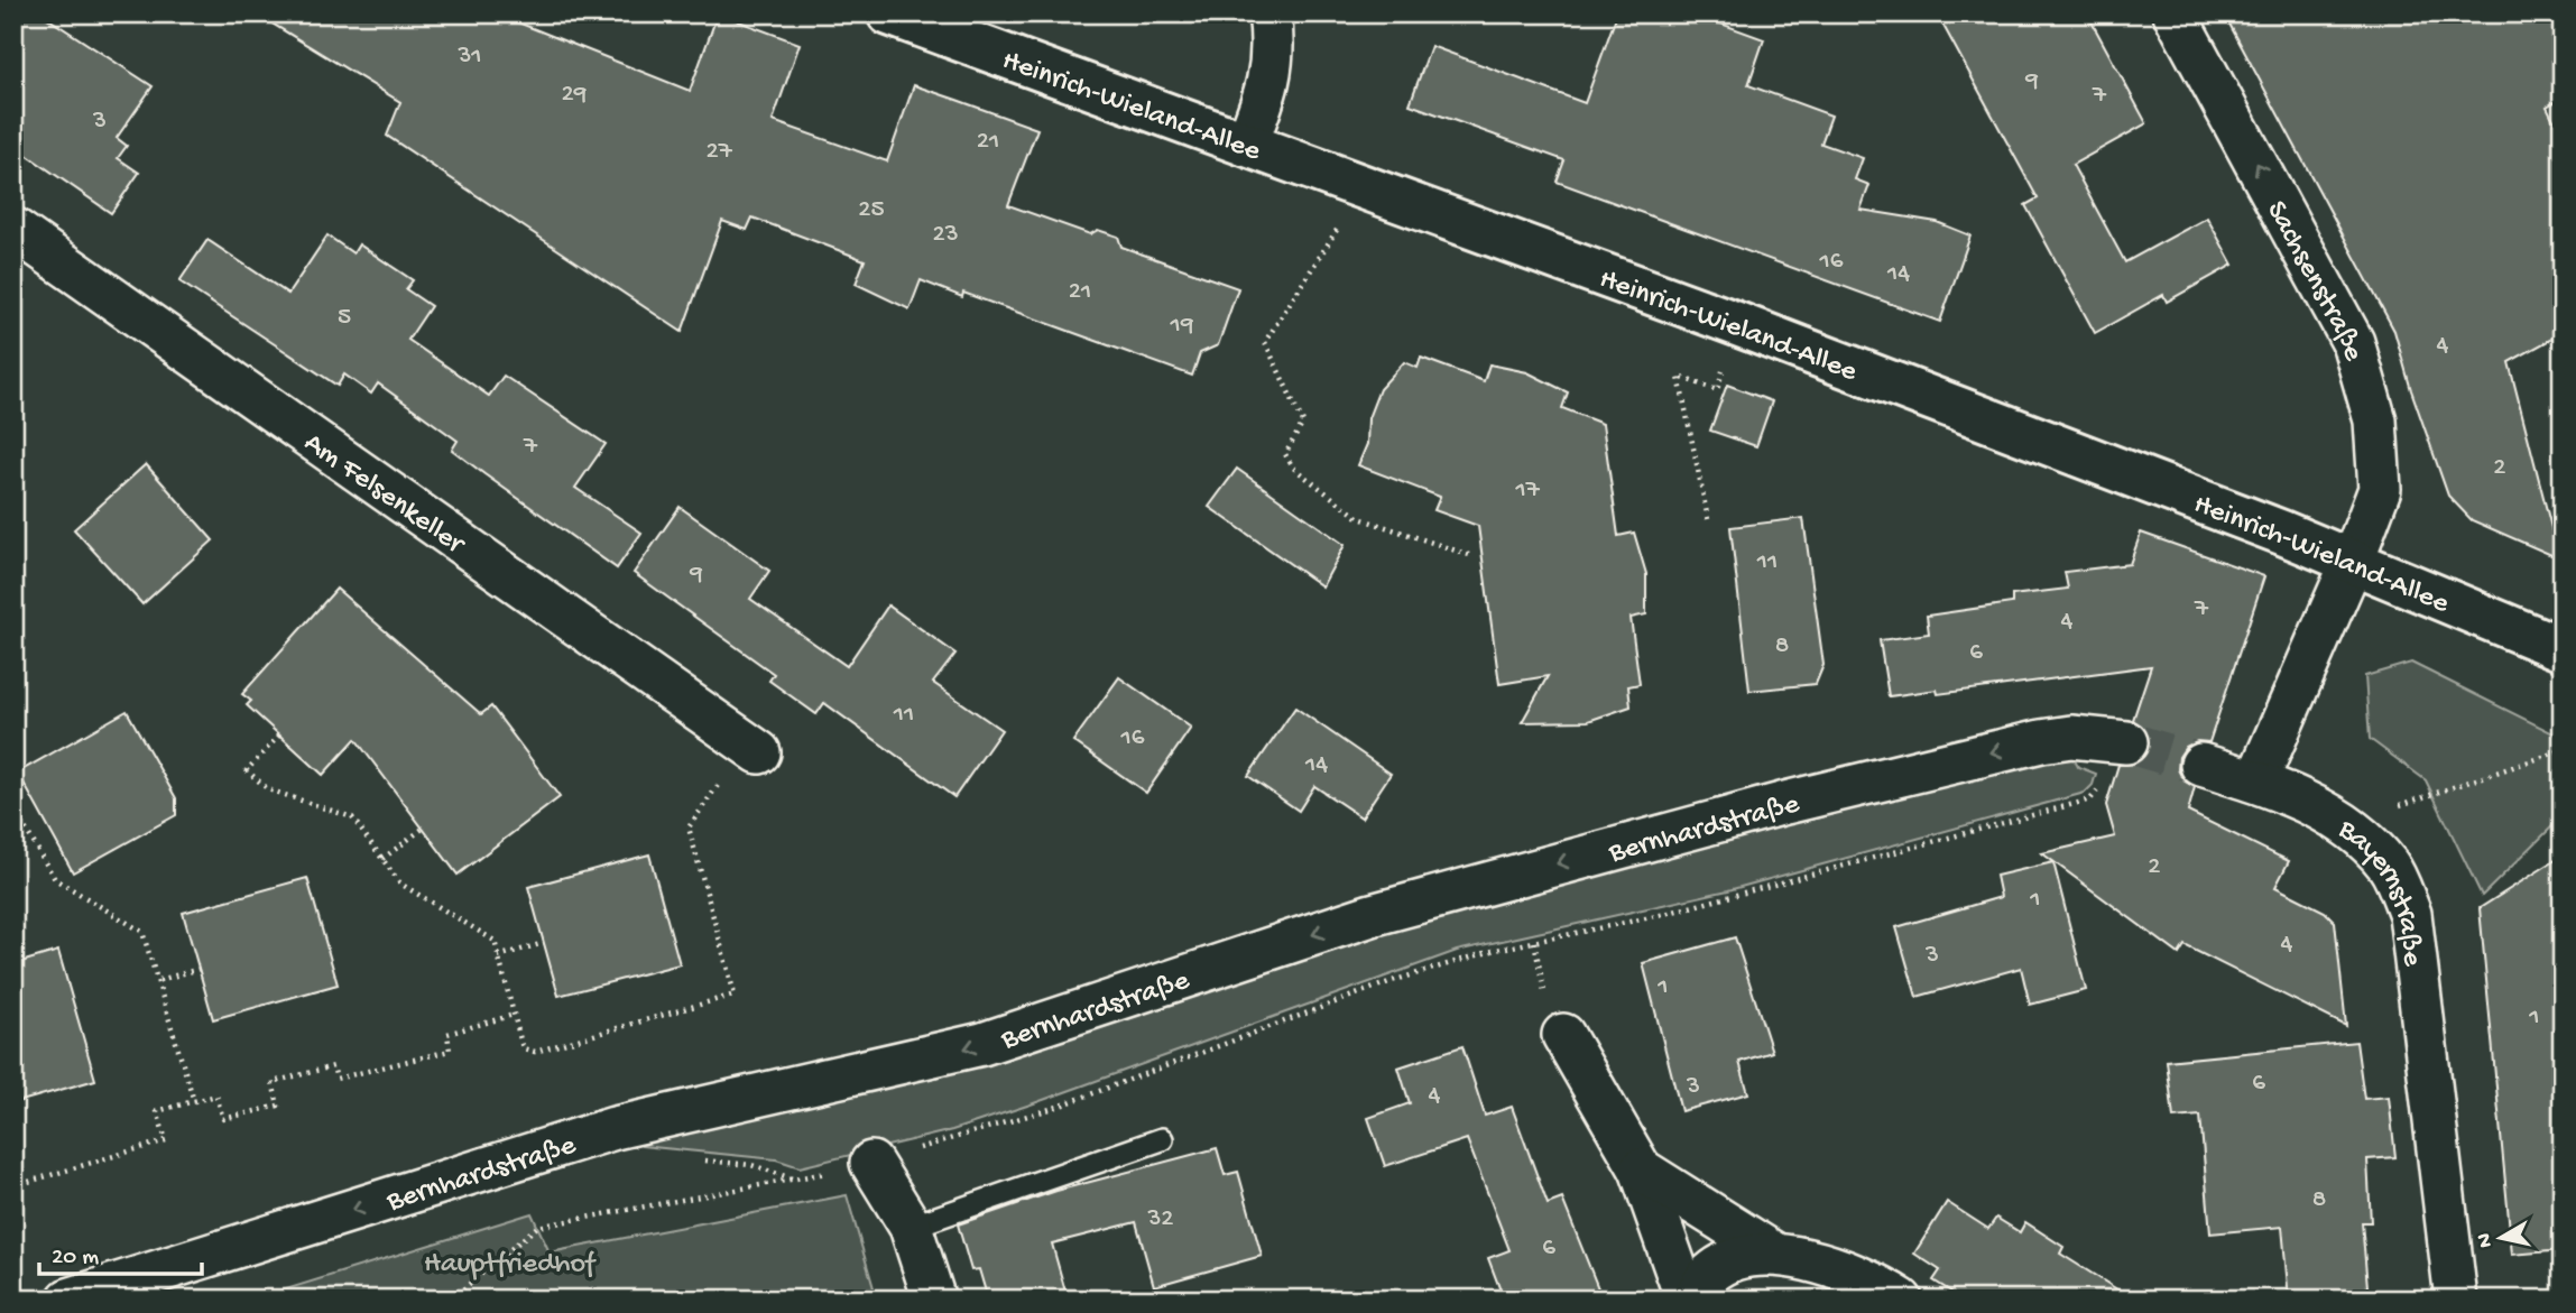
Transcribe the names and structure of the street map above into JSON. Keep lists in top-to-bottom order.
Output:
{
  "streets": {
    "main road": ["Heinrich-Wieland-Allee"],
    "street": [
      "Sachsenstraße",
      "Am Felsenkeller",
      "Bernhardstraße",
      "Bayernstraße"
    ]
  },
  "crossings": [
    ["Heinrich-Wieland-Allee", "Sachsenstraße"]
  ],
  "one_way": ["Sachsenstraße", "Bernhardstraße"],
  "parks": ["Hauptfriedhof"],
  "house_numbers": [
    "31",
    "9",
    "29",
    "7",
    "3",
    "21",
    "27",
    "25",
    "23",
    "16",
    "14",
    "21",
    "5",
    "19",
    "4",
    "7",
    "2",
    "17",
    "11",
    "9",
    "7",
    "4",
    "8",
    "6",
    "11",
    "16",
    "14",
    "2",
    "1",
    "4",
    "3",
    "1",
    "1",
    "6",
    "3",
    "4",
    "8",
    "32",
    "6"
  ],
  "scale_bar": "20 m",
  "north": "left"
}
